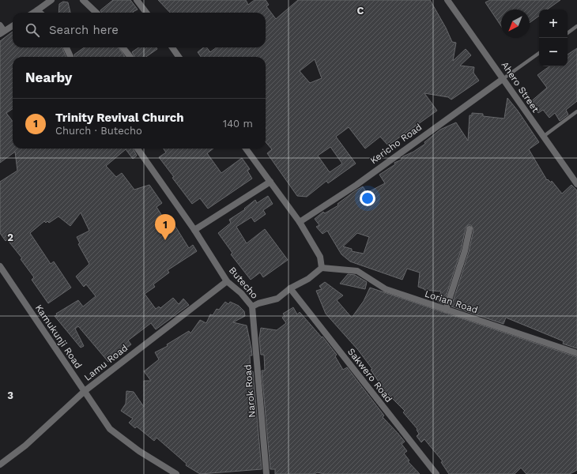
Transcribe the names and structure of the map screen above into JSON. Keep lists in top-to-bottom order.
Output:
{
  "streets": {
    "street": [
      "Ahero Street",
      "Kericho Road",
      "Butecho",
      "Lorian Road",
      "Kamukunji Road",
      "Lamu Road",
      "Sakwero Road",
      "Narok Road"
    ]
  },
  "crossings": [
    ["Ahero Street", "Kericho Road"],
    ["Butecho", "Lorian Road"],
    ["Butecho", "Lamu Road"],
    ["Butecho", "Sakwero Road"],
    ["Butecho", "Narok Road"],
    ["Kamukunji Road", "Lamu Road"]
  ],
  "north": "bottom left",
  "page": {
    "map_buttons": ["+", "−"],
    "search": "Search here",
    "heading": "Nearby",
    "list": [
      {
        "mark": "1",
        "name": "Trinity Revival Church",
        "note": "Church · Butecho",
        "value": "140 m"
      }
    ],
    "pins": "1"
  },
  "grid": {
    "columns": ["C"],
    "rows": ["2", "3"]
  }
}
